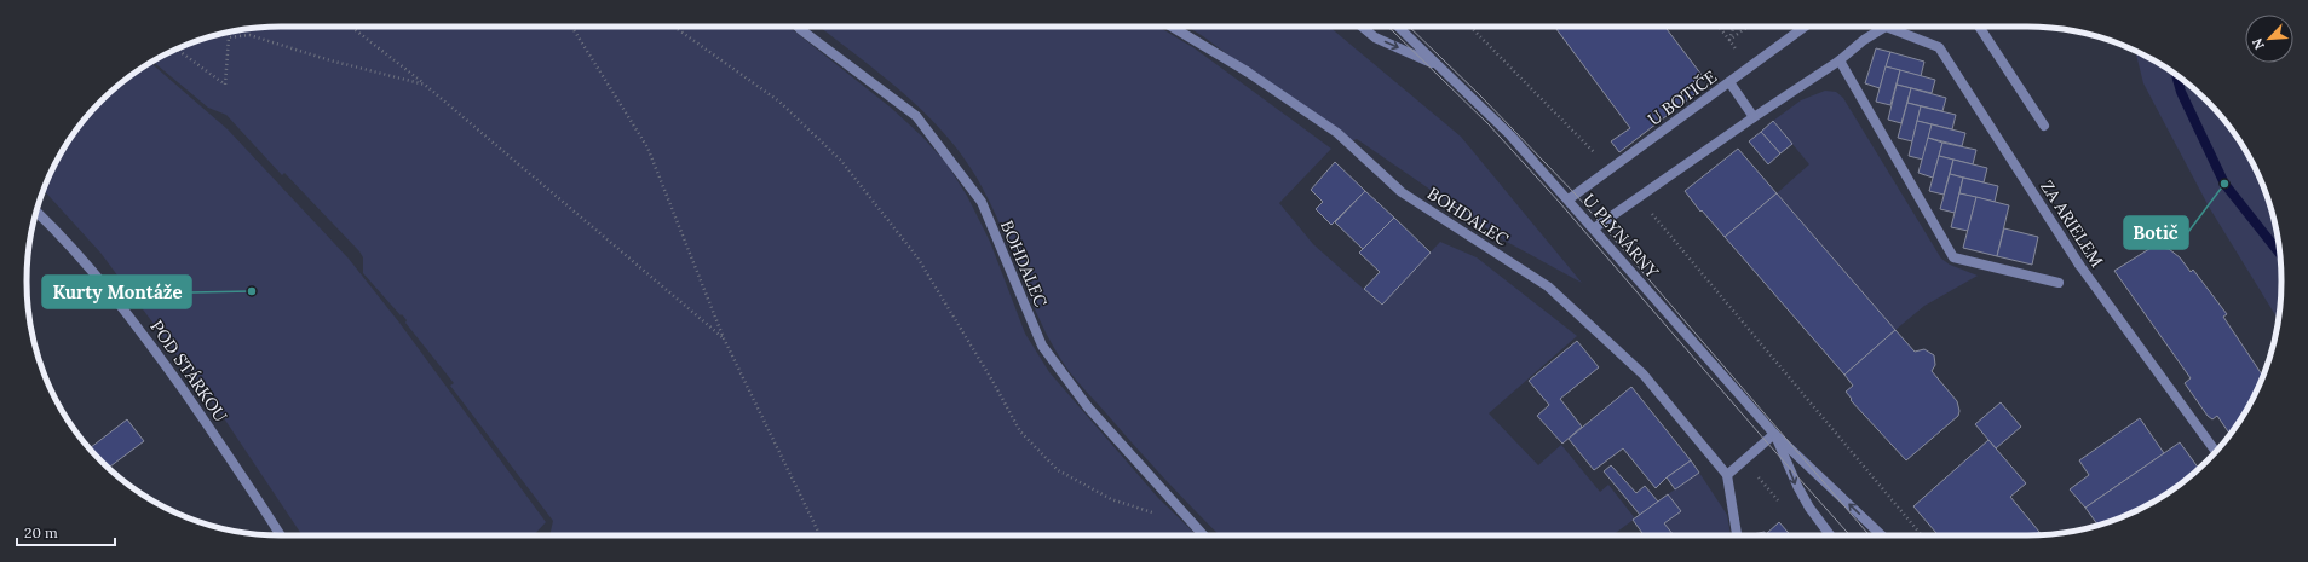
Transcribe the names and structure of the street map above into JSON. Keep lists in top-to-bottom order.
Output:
{
  "streets": {
    "street": [
      "U BOTIČE",
      "BOHDALEC",
      "ZA ARIELEM",
      "U PLYNÁRNY",
      "POD STÁRKOU"
    ]
  },
  "crossings": [
    ["U BOTIČE", "U PLYNÁRNY"]
  ],
  "places": ["Botič", "Kurty Montáže"],
  "scale_bar": "20 m",
  "north": "bottom left"
}
